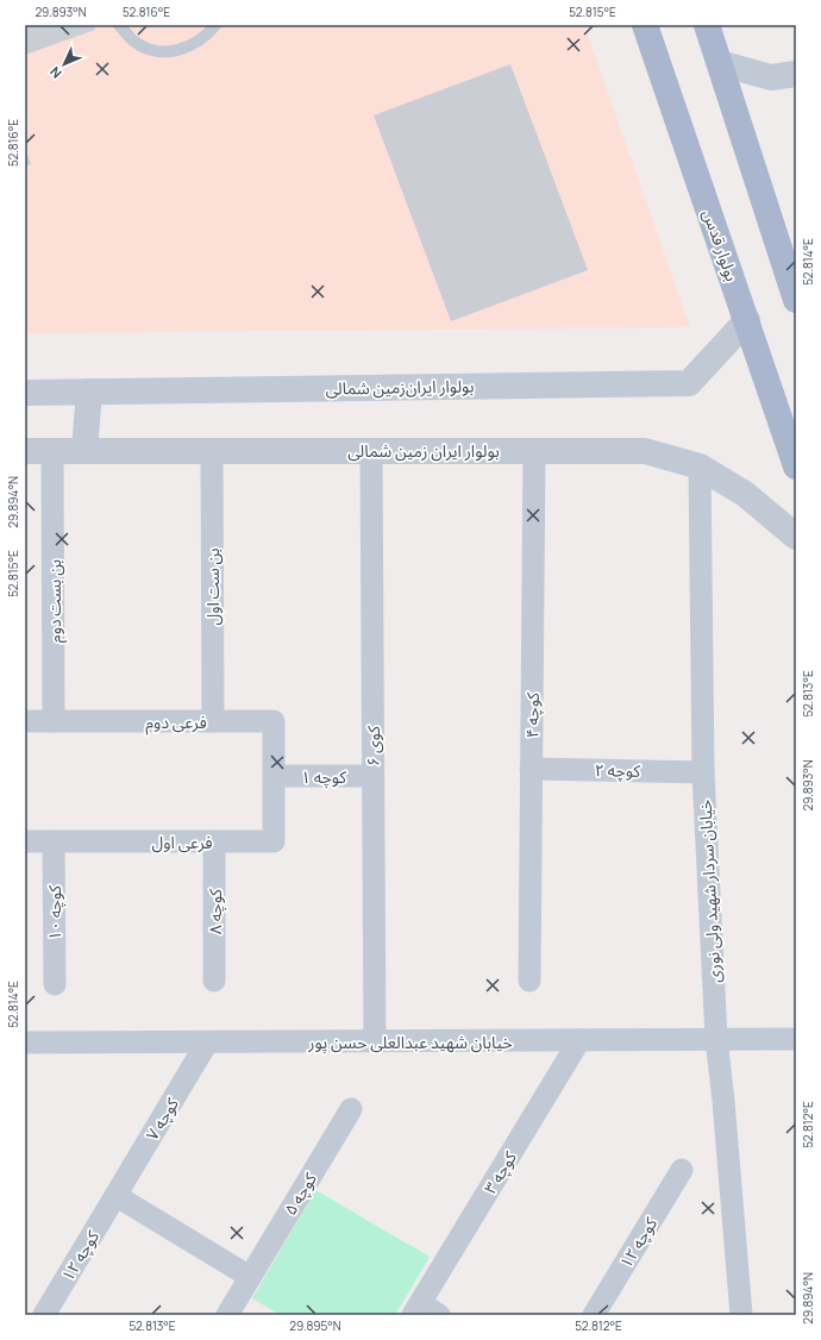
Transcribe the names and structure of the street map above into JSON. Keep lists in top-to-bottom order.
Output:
{
  "streets": {
    "main road": ["بولوار قدس"],
    "street": [
      "بولوار ایران‌زمین شمالی",
      "بولوار ایران زمین شمالی",
      "بن ست اول",
      "بن بست دوم",
      "کوچه ۴",
      "فرعی دوم",
      "کوی ۶",
      "کوچه ۲",
      "کوچه ۱",
      "فرعی اول",
      "خیابان سردار شهید ولی نوری",
      "کوچه ۸",
      "کوچه ۱۰",
      "خیابان شهید عبدالعلی حسن پور",
      "کوچه ۷",
      "کوچه ۳",
      "کوچه ۵",
      "کوچه ۱۲"
    ]
  },
  "crossings": [
    ["بولوار قدس", "بولوار ایران‌زمین شمالی"],
    ["بولوار ایران زمین شمالی", "بن ست اول"],
    ["بولوار ایران زمین شمالی", "بن بست دوم"],
    ["بولوار ایران زمین شمالی", "کوچه ۴"],
    ["بولوار ایران زمین شمالی", "کوی ۶"],
    ["بولوار ایران زمین شمالی", "خیابان سردار شهید ولی نوری"],
    ["بن ست اول", "فرعی دوم"],
    ["بن بست دوم", "فرعی دوم"],
    ["کوچه ۴", "کوچه ۲"],
    ["فرعی دوم", "کوچه ۱"],
    ["فرعی دوم", "فرعی اول"],
    ["کوی ۶", "کوچه ۱"],
    ["کوی ۶", "خیابان شهید عبدالعلی حسن پور"],
    ["کوچه ۲", "خیابان سردار شهید ولی نوری"],
    ["کوچه ۱", "فرعی اول"],
    ["فرعی اول", "کوچه ۸"],
    ["فرعی اول", "کوچه ۱۰"],
    ["خیابان سردار شهید ولی نوری", "خیابان شهید عبدالعلی حسن پور"],
    ["خیابان شهید عبدالعلی حسن پور", "کوچه ۷"],
    ["خیابان شهید عبدالعلی حسن پور", "کوچه ۳"],
    ["کوچه ۷", "کوچه ۱۲"]
  ],
  "north": "bottom left",
  "coordinates": [
    "29.893°N",
    "52.816°E",
    "52.815°E",
    "52.814°E",
    "29.894°N",
    "52.813°E",
    "52.812°E",
    "29.895°N"
  ]
}
